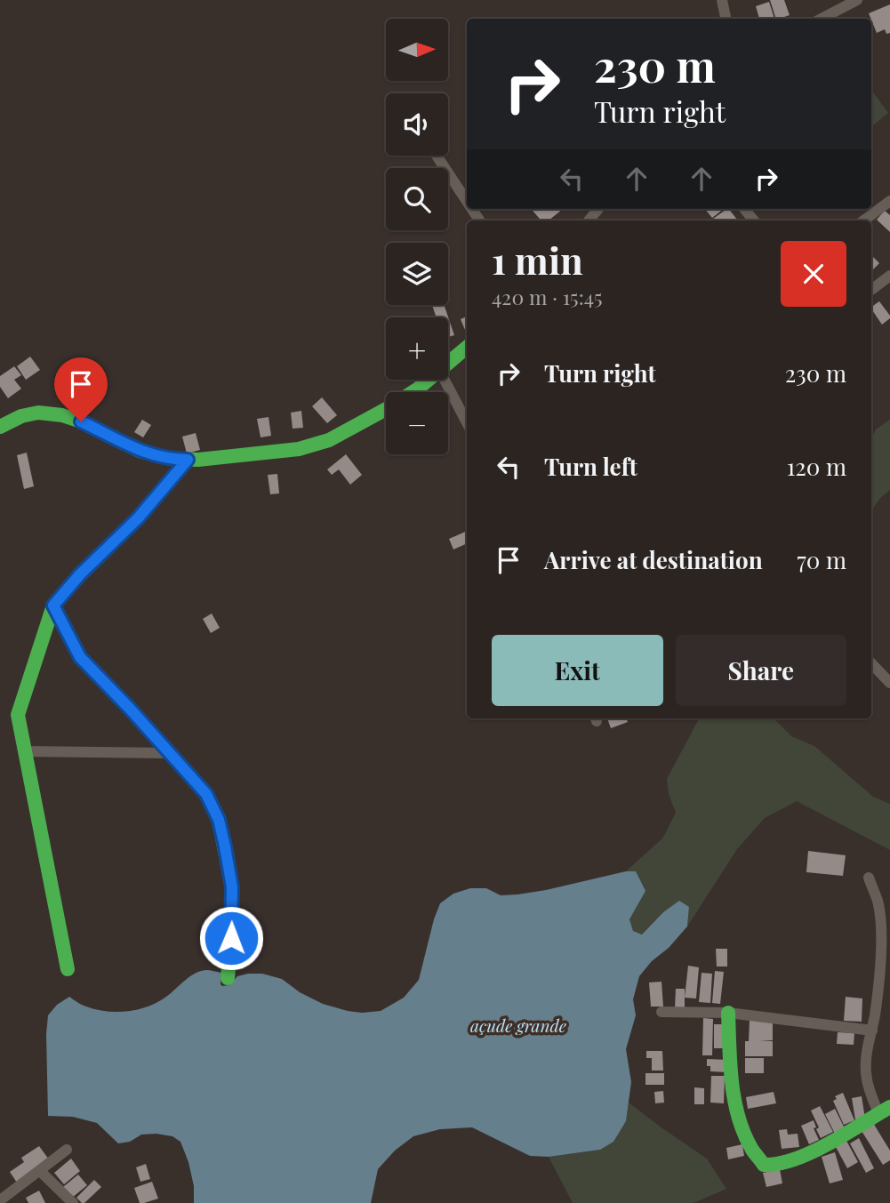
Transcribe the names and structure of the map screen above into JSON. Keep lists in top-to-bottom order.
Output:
{
  "water": ["açude grande"],
  "north": "right",
  "page": {
    "map_buttons": ["+", "−"],
    "turn": ["230 m", "Turn right"],
    "heading": ["1 min", "420 m · 15:45"],
    "list": [
      {
        "name": "Turn right",
        "value": "230 m"
      },
      {
        "name": "Turn left",
        "value": "120 m"
      },
      {
        "name": "Arrive at destination",
        "value": "70 m"
      }
    ],
    "buttons": ["Exit", "Share"]
  }
}
